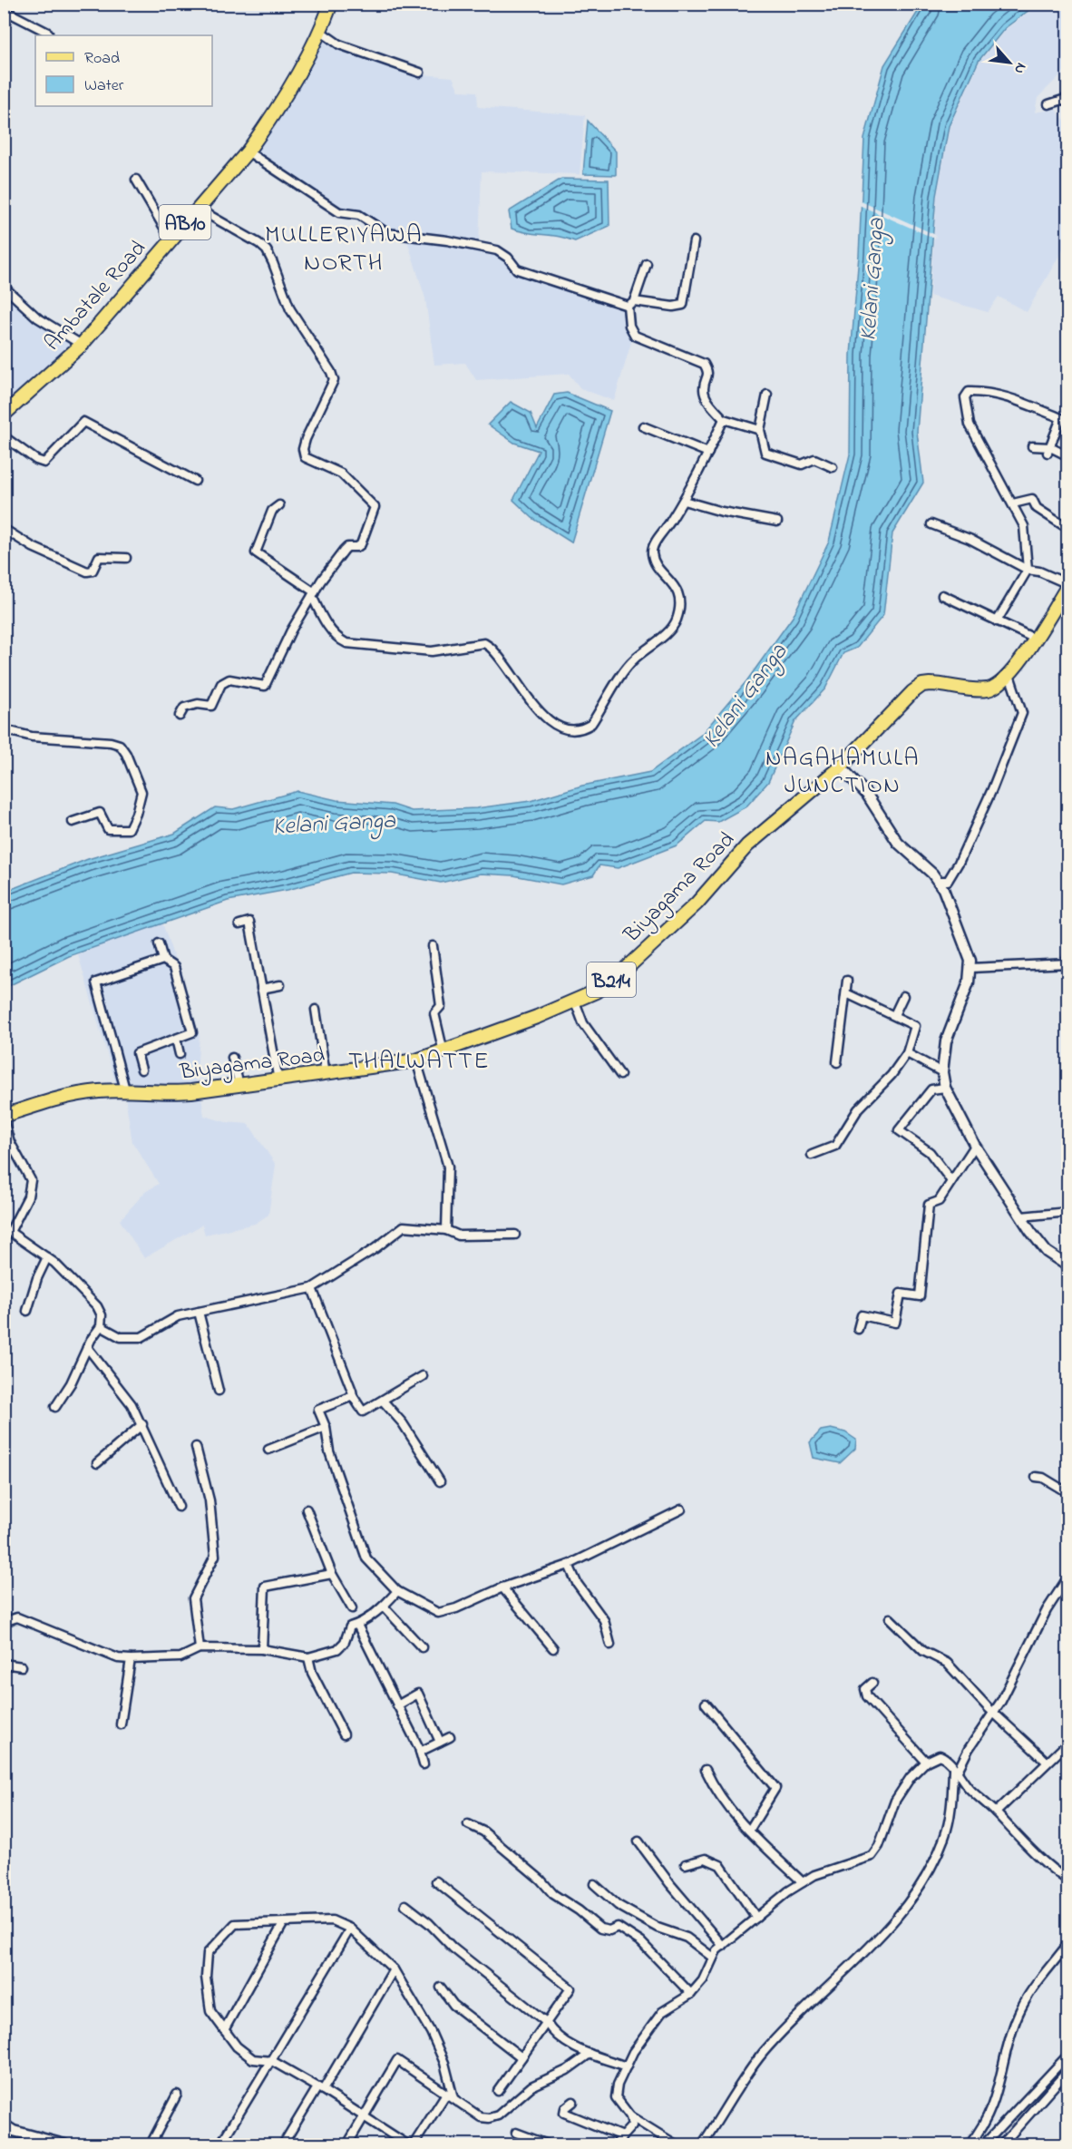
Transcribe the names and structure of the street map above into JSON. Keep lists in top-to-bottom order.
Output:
{
  "streets": {
    "main road": [
      "AB10",
      "Ambatale Road",
      "Biyagama Road",
      "B214"
    ]
  },
  "districts": ["MULLERIYAWA NORTH", "NAGAHAMULA JUNCTION", "THALWATTE"],
  "water": ["Kelani Ganga"],
  "legend": ["Road", "Water"],
  "north": "bottom right"
}
